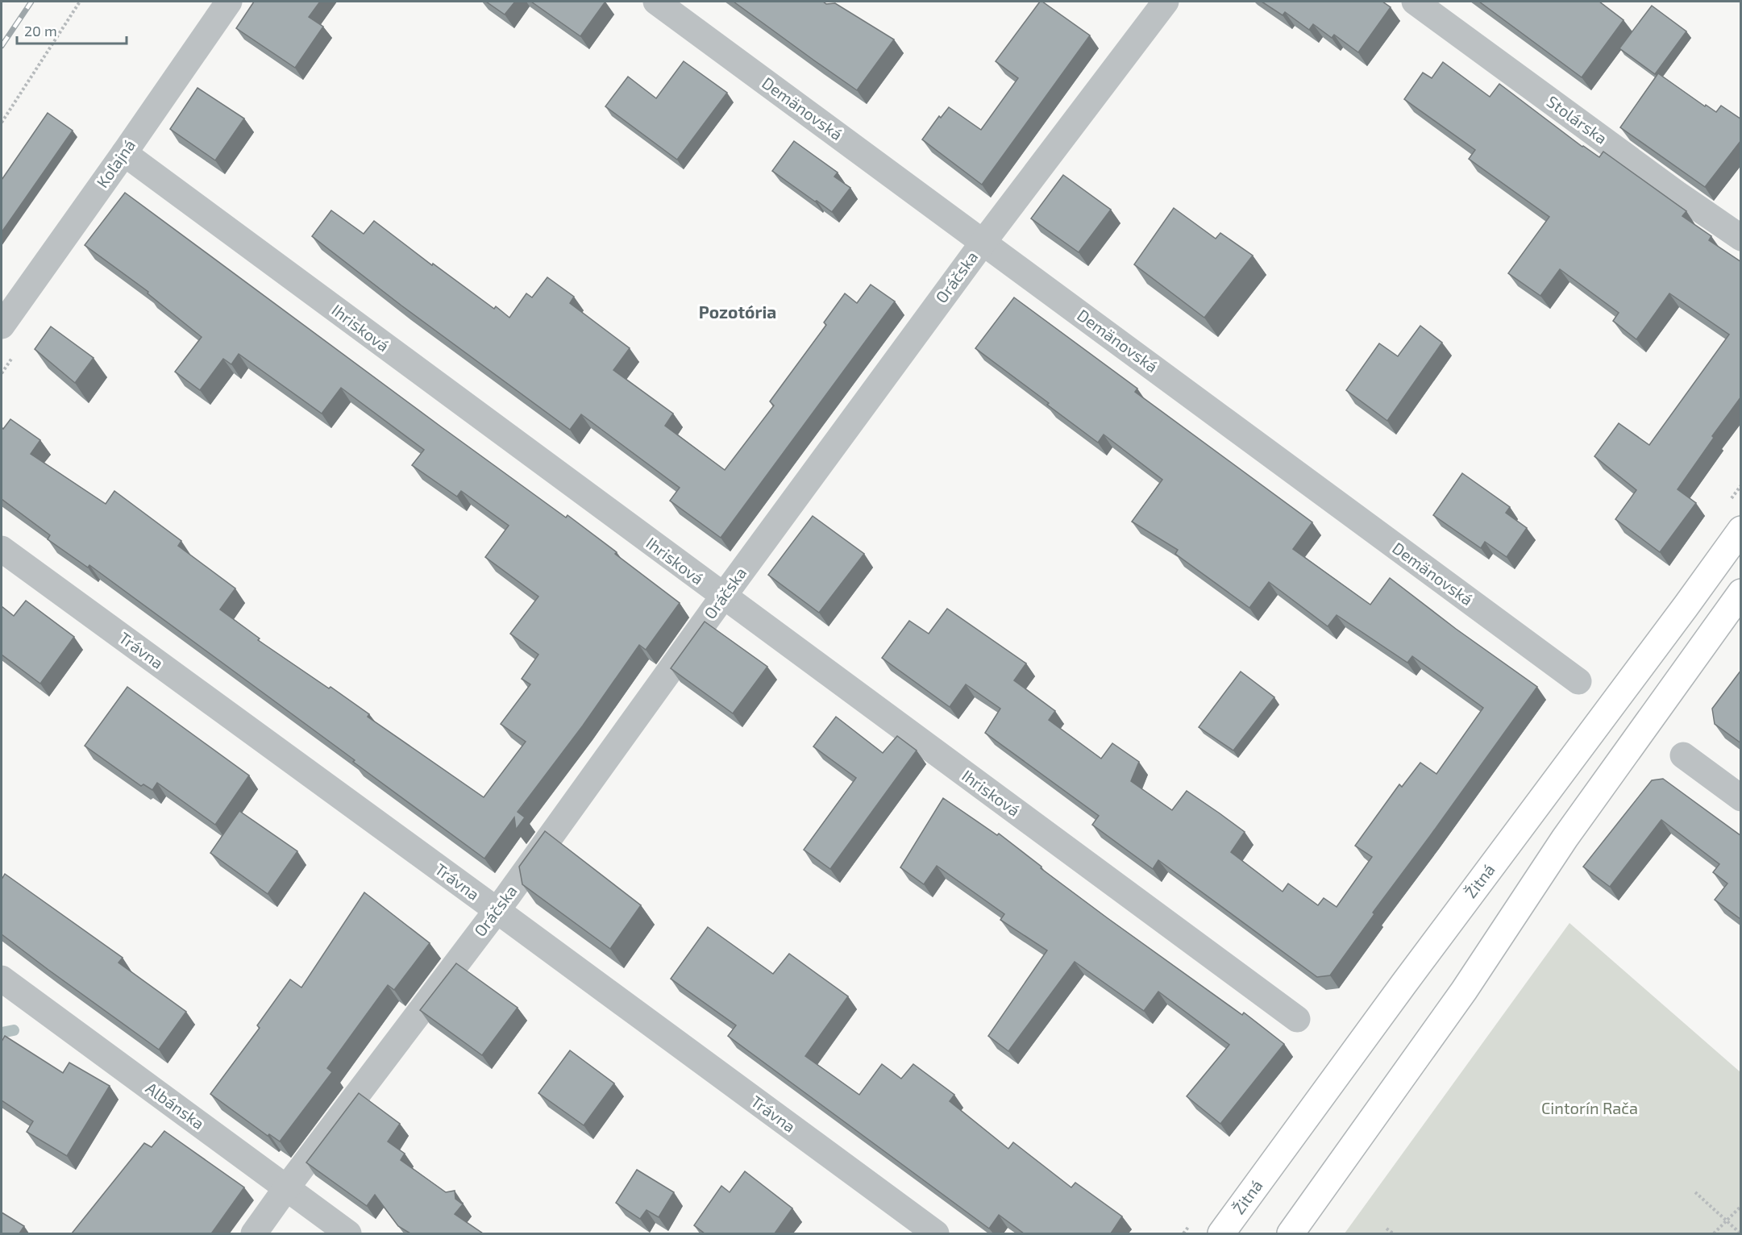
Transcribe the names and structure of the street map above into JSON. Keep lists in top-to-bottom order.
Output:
{
  "streets": {
    "main road": ["Žitná"],
    "street": [
      "Demänovská",
      "Stolárska",
      "Koľajná",
      "Oráčska",
      "Ihrisková",
      "Trávna",
      "Albánska"
    ]
  },
  "crossings": [
    ["Demänovská", "Oráčska"],
    ["Koľajná", "Ihrisková"],
    ["Oráčska", "Ihrisková"],
    ["Oráčska", "Trávna"],
    ["Oráčska", "Albánska"]
  ],
  "districts": ["Pozotória"],
  "parks": ["Cintorín Rača"],
  "scale_bar": "20 m"
}
